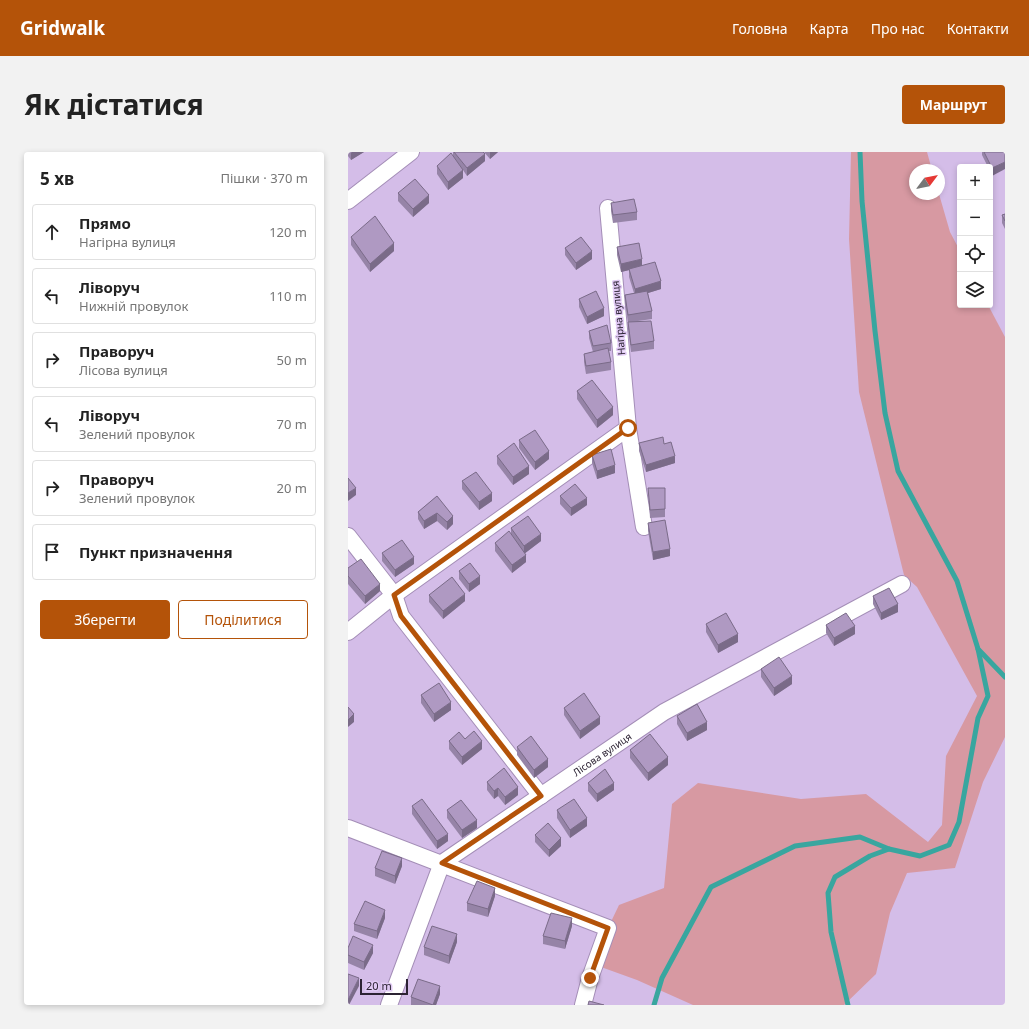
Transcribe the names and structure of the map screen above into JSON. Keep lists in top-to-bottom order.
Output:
{
  "streets": {
    "street": ["Нагірна вулиця", "Лісова вулиця"]
  },
  "scale_bar": "20 m",
  "north": "top right",
  "page": {
    "header": "Gridwalk",
    "nav": [
      "Головна",
      "Карта",
      "Про нас",
      "Контакти"
    ],
    "title": "Як дістатися",
    "buttons": [
      "Маршрут",
      ["Зберегти", "Поділитися"]
    ],
    "heading": ["5 хв", "Пішки · 370 m"],
    "map_buttons": ["+", "−"],
    "list": [
      ["Прямо", "Нагірна вулиця", "120 m"],
      ["Ліворуч", "Нижній провулок", "110 m"],
      ["Праворуч", "Лісова вулиця", "50 m"],
      ["Ліворуч", "Зелений провулок", "70 m"],
      ["Праворуч", "Зелений провулок", "20 m"],
      "Пункт призначення"
    ],
    "scale": "20 m"
  }
}
